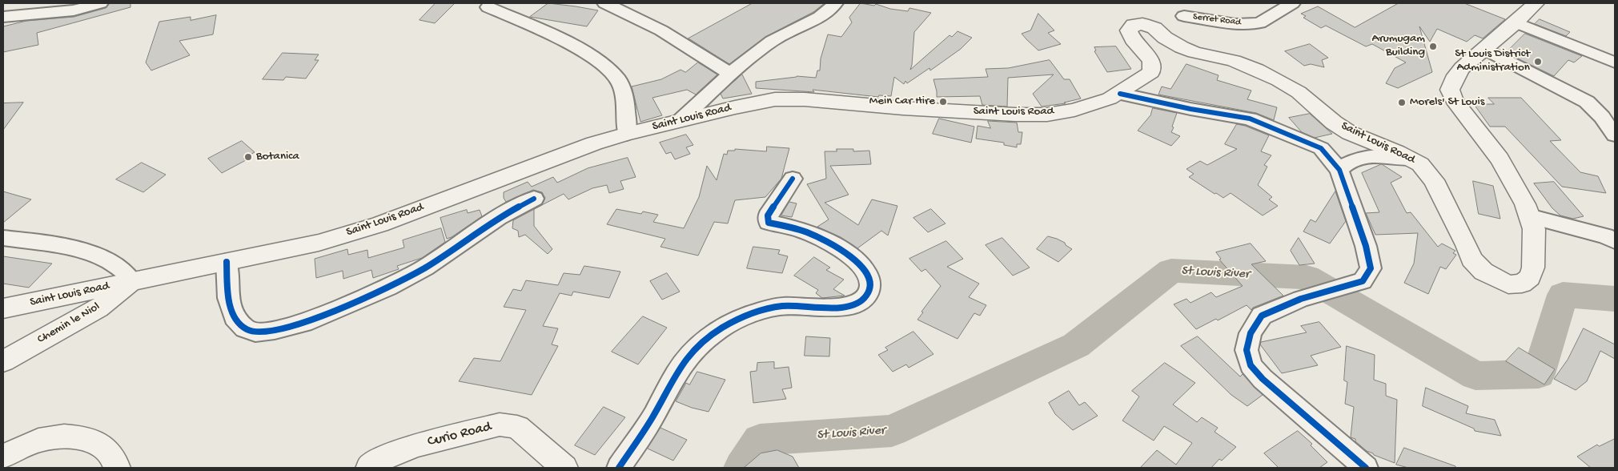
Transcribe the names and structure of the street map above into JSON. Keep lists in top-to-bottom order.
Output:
{
  "streets": {
    "main road": ["Saint Louis Road", "Chemin le Niol", "Curio Road"],
    "street": ["Serret Road"]
  },
  "crossings": [
    ["Saint Louis Road", "Chemin le Niol"]
  ],
  "water": ["St Louis River"],
  "places": [
    "Arumugam Building",
    "St Louis District Administration",
    "Mein Car Hire",
    "Morels' St Louis",
    "Botanica"
  ]
}
